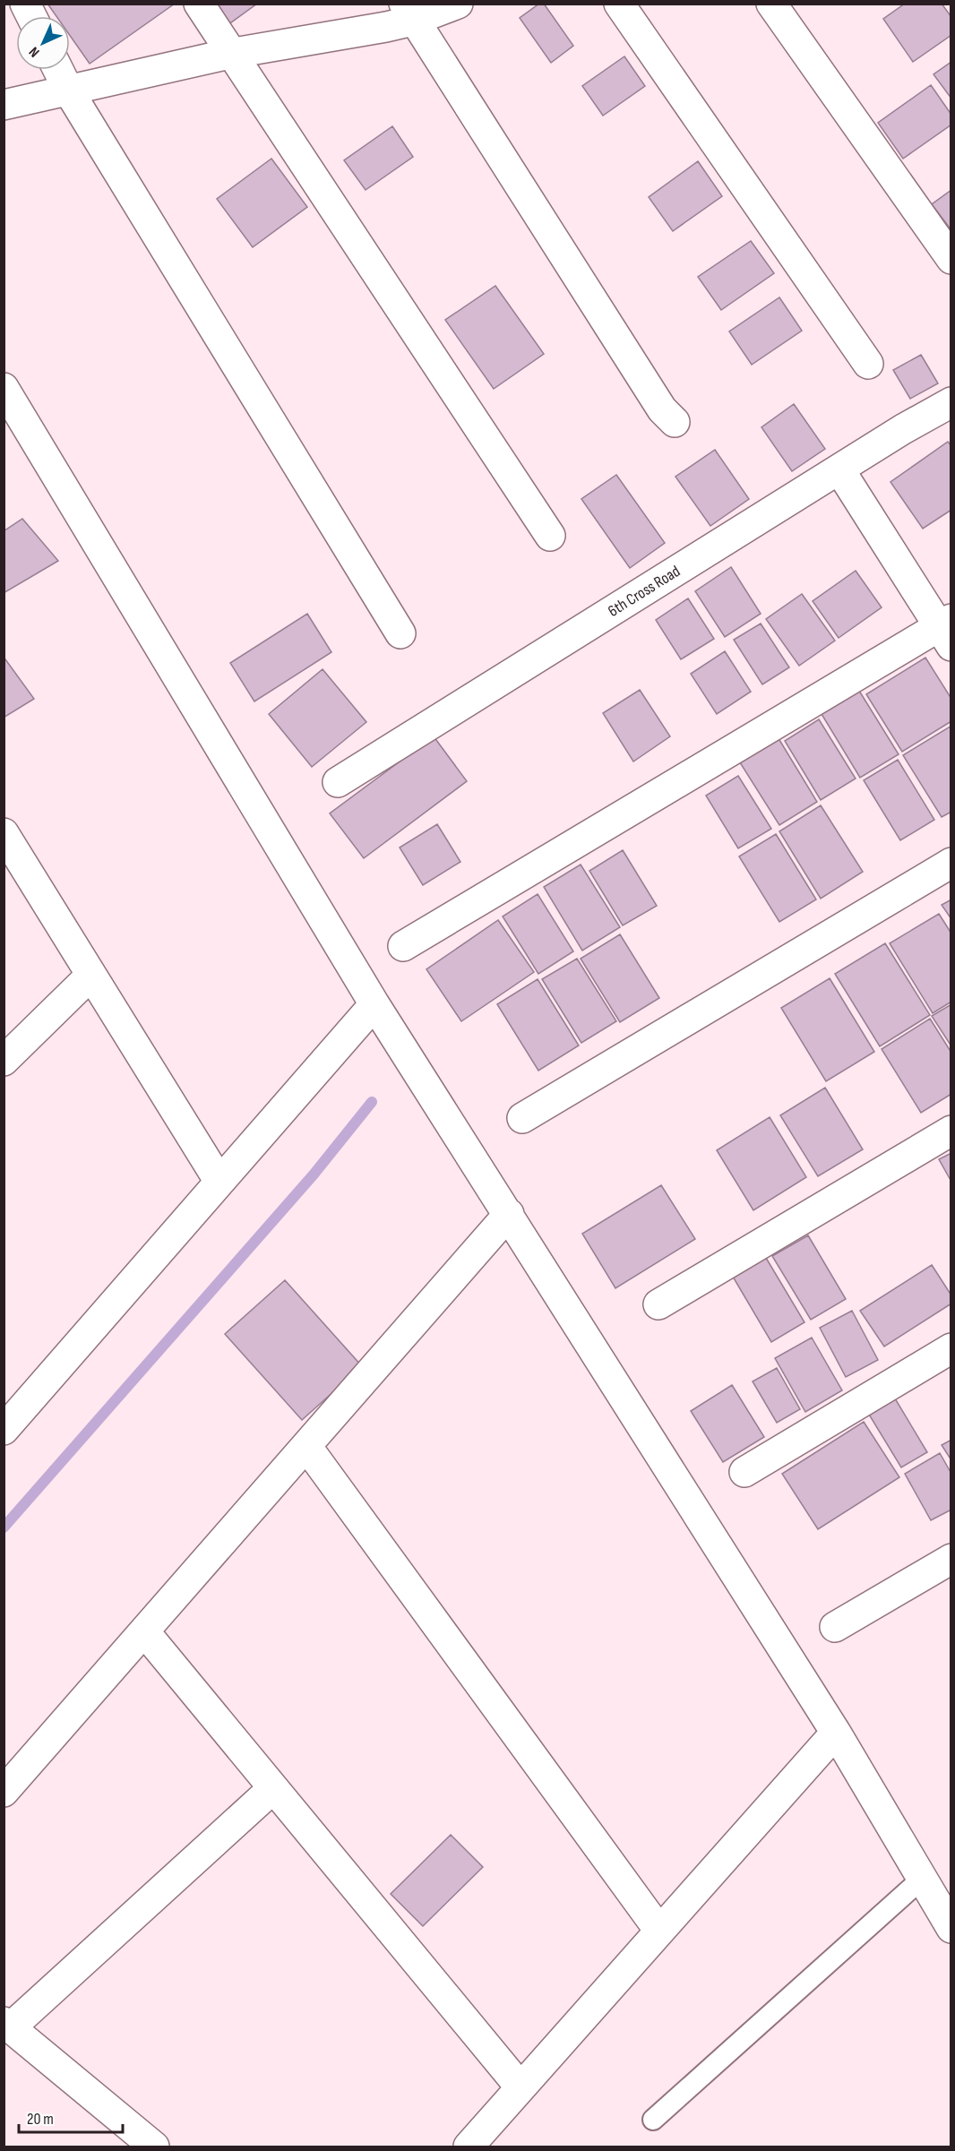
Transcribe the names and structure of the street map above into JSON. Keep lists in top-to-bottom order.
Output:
{
  "streets": {
    "street": ["6th Cross Road"]
  },
  "scale_bar": "20 m",
  "north": "bottom left"
}
